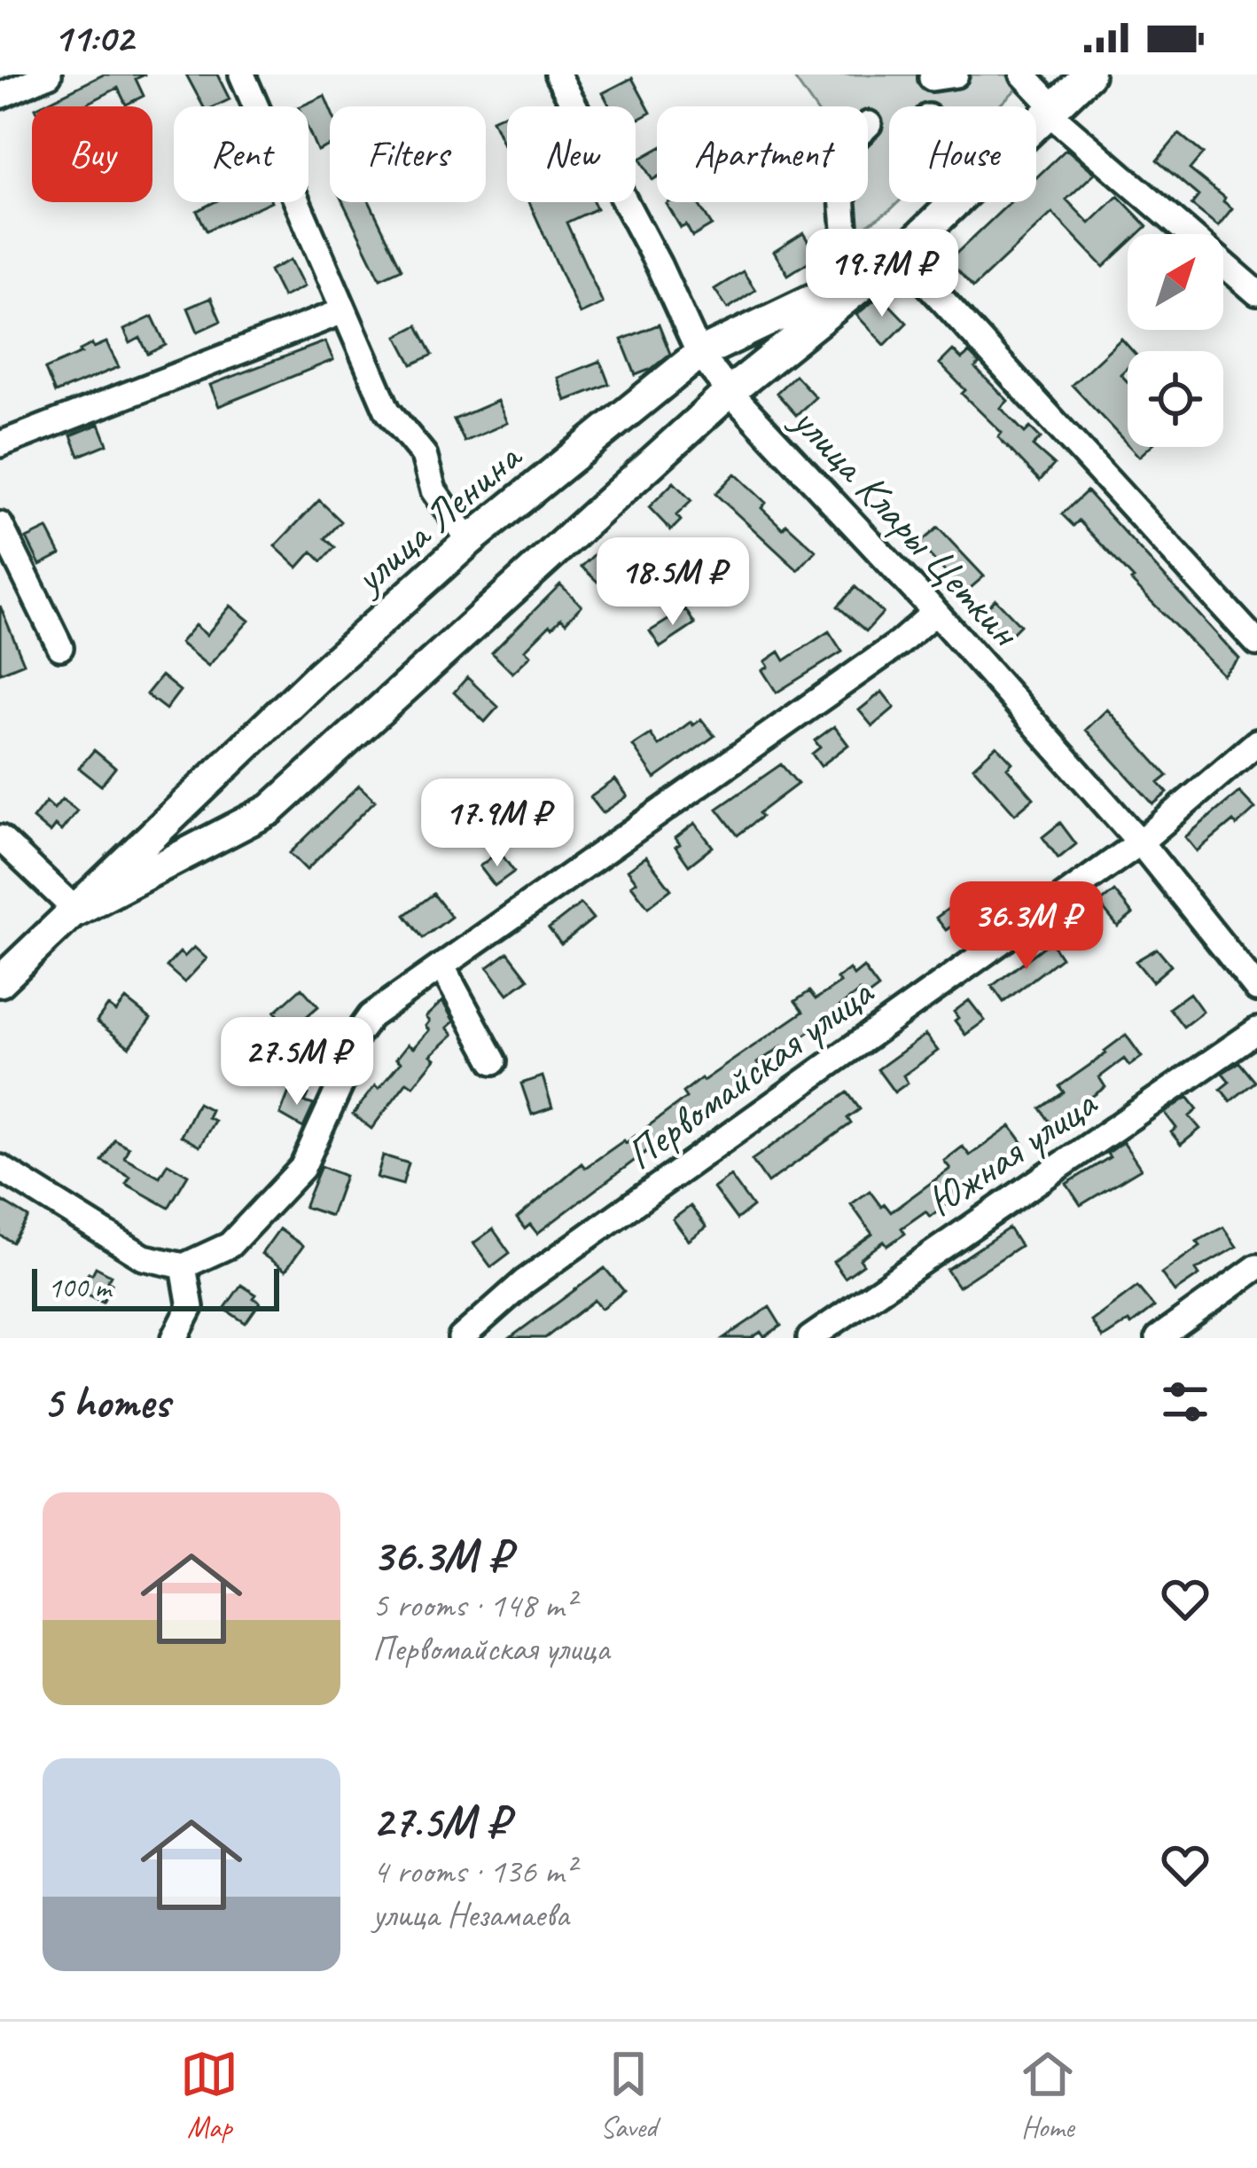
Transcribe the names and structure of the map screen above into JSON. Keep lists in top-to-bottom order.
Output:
{
  "streets": {
    "main road": ["улица Ленина"],
    "street": ["улица Клары Цеткин", "Первомайская улица", "Южная улица"]
  },
  "crossings": [
    ["улица Ленина", "улица Клары Цеткин"],
    ["улица Клары Цеткин", "Первомайская улица"]
  ],
  "scale_bar": "100 m",
  "north": "top right",
  "page": {
    "status": "11:02",
    "chip": [
      "Buy",
      "Rent",
      "Filters",
      "New",
      "Apartment",
      "House"
    ],
    "price": [
      "19.7M ₽",
      "18.5M ₽",
      "17.9M ₽",
      "36.3M ₽",
      "27.5M ₽"
    ],
    "scale": "100 m",
    "heading": "5 homes",
    "list": [
      {
        "name": "36.3M ₽",
        "note": "5 rooms · 148 m² · Первомайская улица"
      },
      {
        "name": "27.5M ₽",
        "note": "4 rooms · 136 m² · улица Незамаева"
      }
    ],
    "tabs": ["Map", "Saved", "Home"]
  }
}
